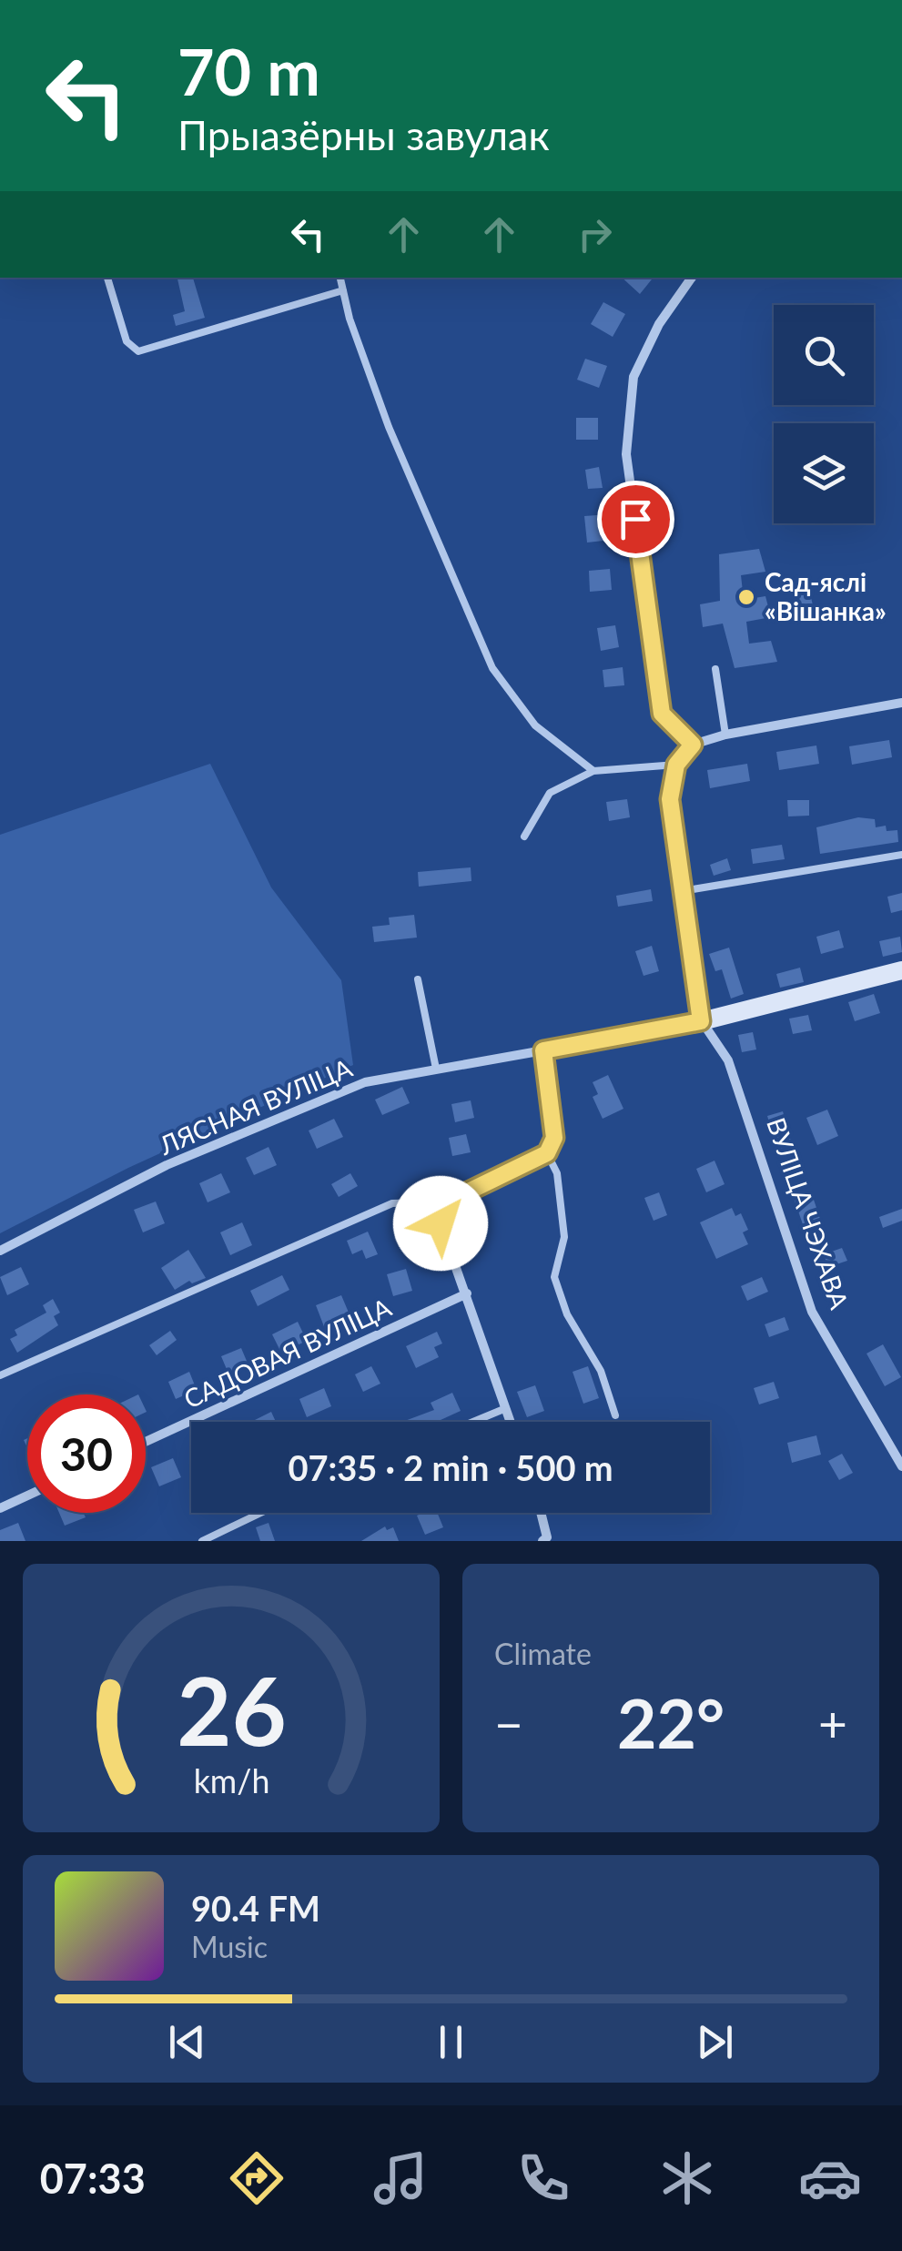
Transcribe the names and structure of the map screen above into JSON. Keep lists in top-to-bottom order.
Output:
{
  "streets": {
    "street": ["ЛЯСНАЯ ВУЛІЦА", "ВУЛІЦА ЧЭХАВА", "САДОВАЯ ВУЛІЦА"]
  },
  "places": ["Сад-яслі «Вішанка»"],
  "page": {
    "turn": ["70 m", "Прыазёрны завулак"],
    "limit": "30",
    "trip": "07:35 · 2 min · 500 m",
    "tile": "Climate",
    "heat": ["−", "22°", "+"],
    "song": ["90.4 FM", "Music"],
    "tabs": "07:33",
    "gauge": ["26", "km/h"]
  }
}
